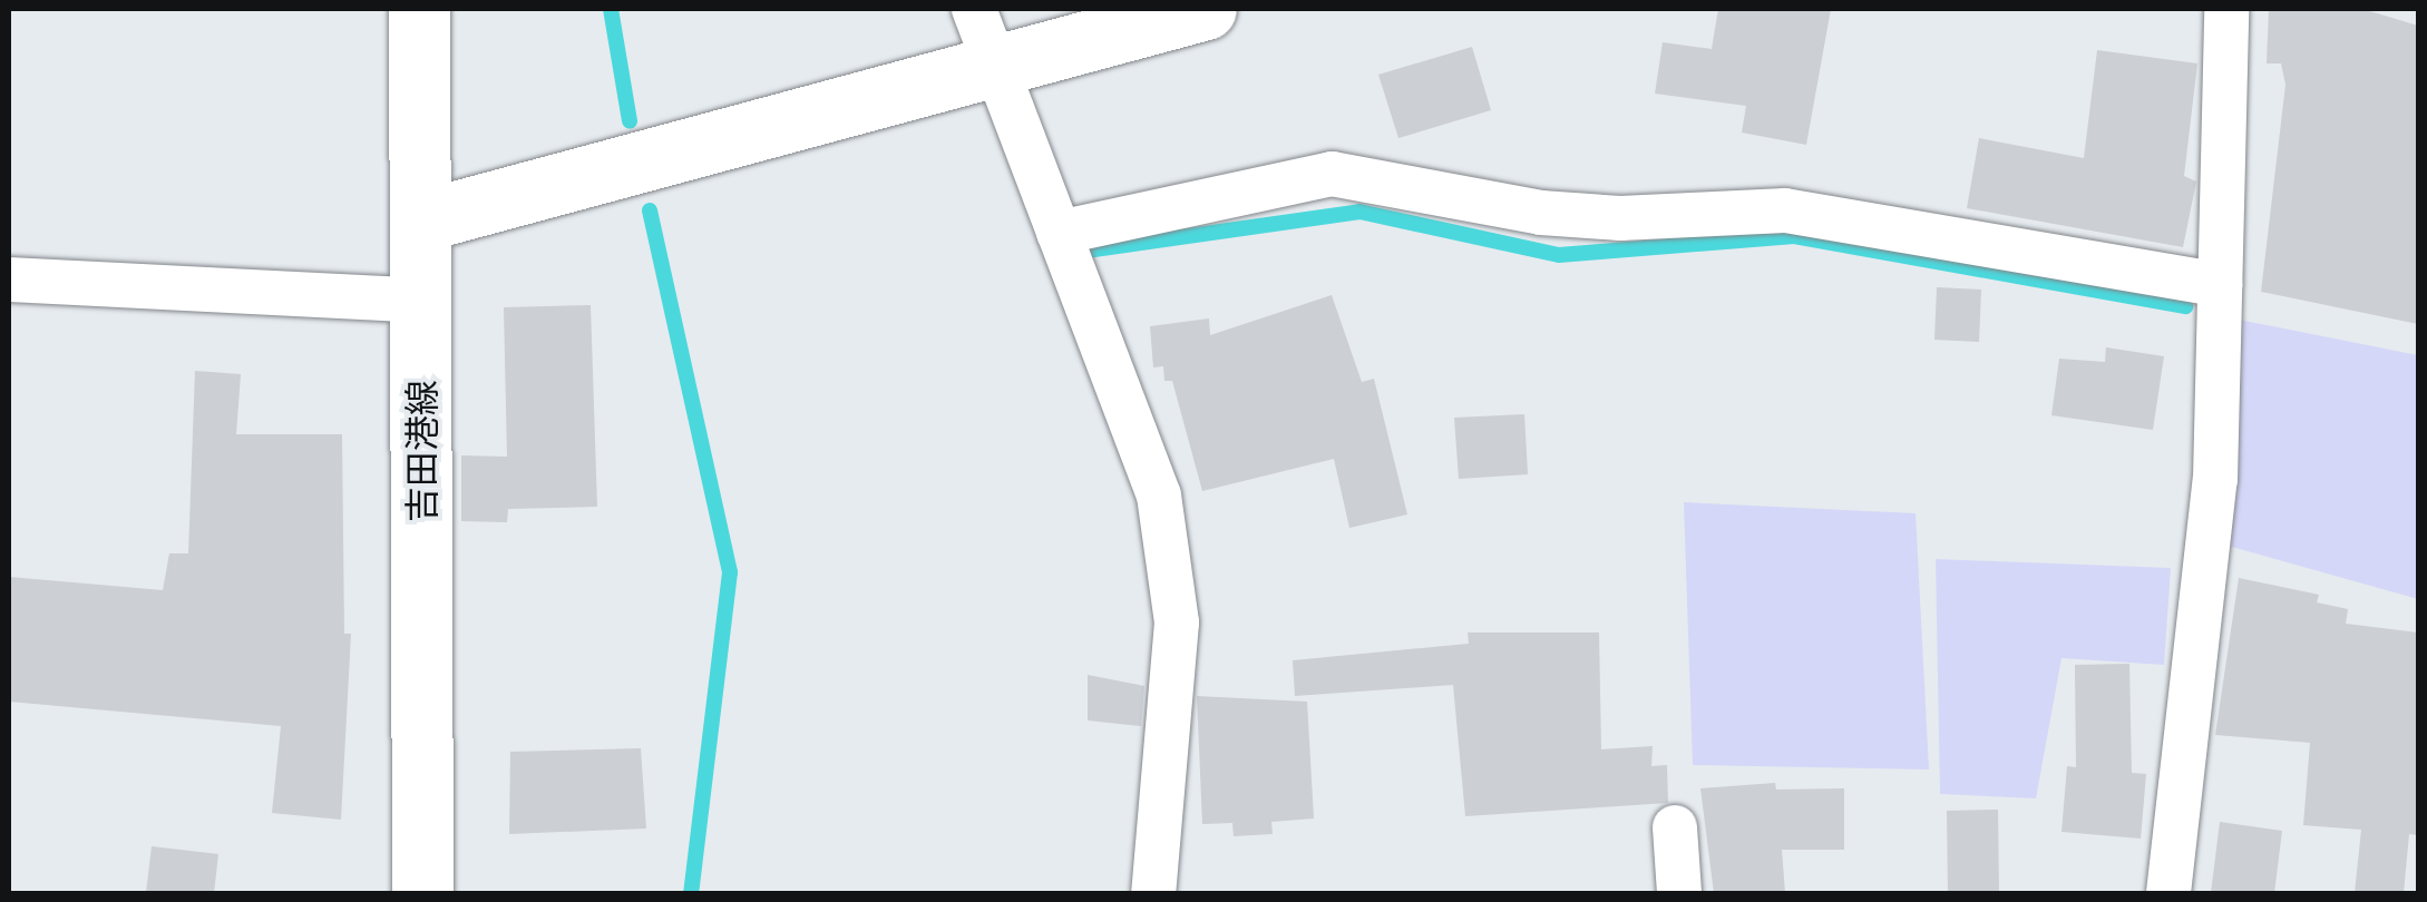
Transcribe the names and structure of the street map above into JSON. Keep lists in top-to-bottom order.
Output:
{
  "streets": {
    "main road": ["吉田港線"]
  }
}
